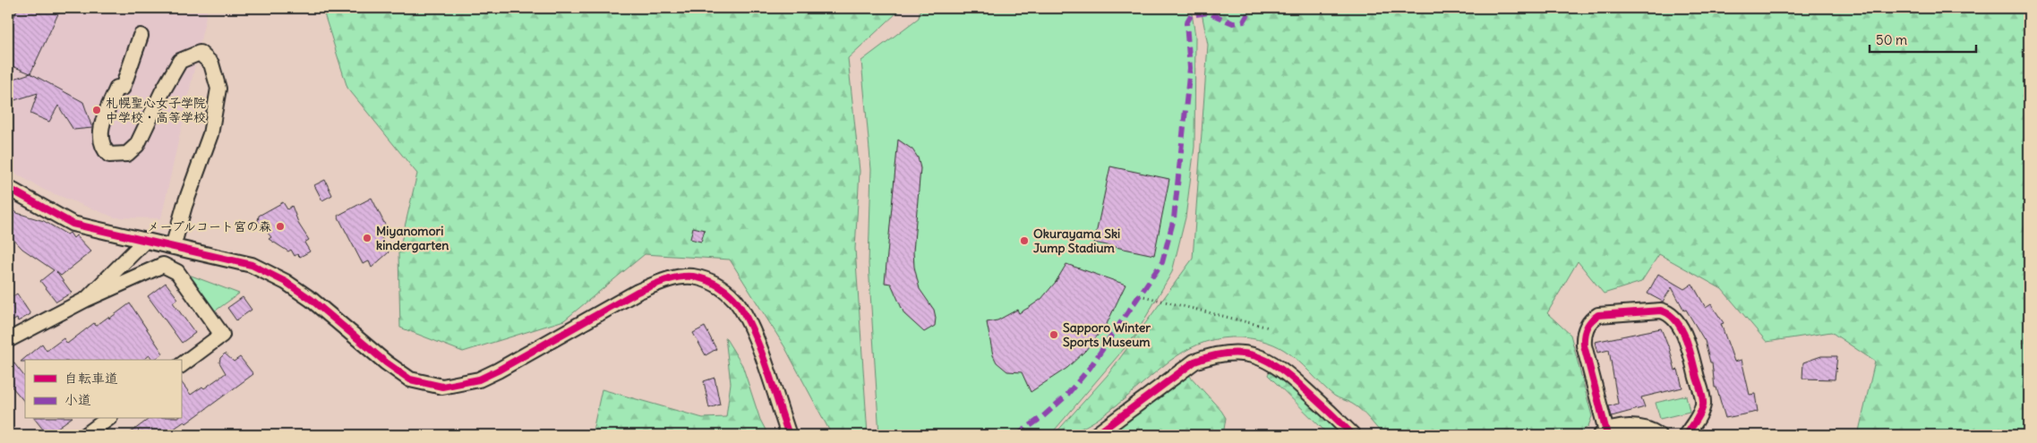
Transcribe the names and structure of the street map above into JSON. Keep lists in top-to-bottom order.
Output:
{
  "places": [
    "札幌聖心女子学院 中学校・高等学校",
    "メープルコート宮の森",
    "Miyanomori kindergarten",
    "Okurayama Ski Jump Stadium",
    "Sapporo Winter Sports Museum"
  ],
  "legend": ["自転車道", "小道"],
  "scale_bar": "50 m"
}
